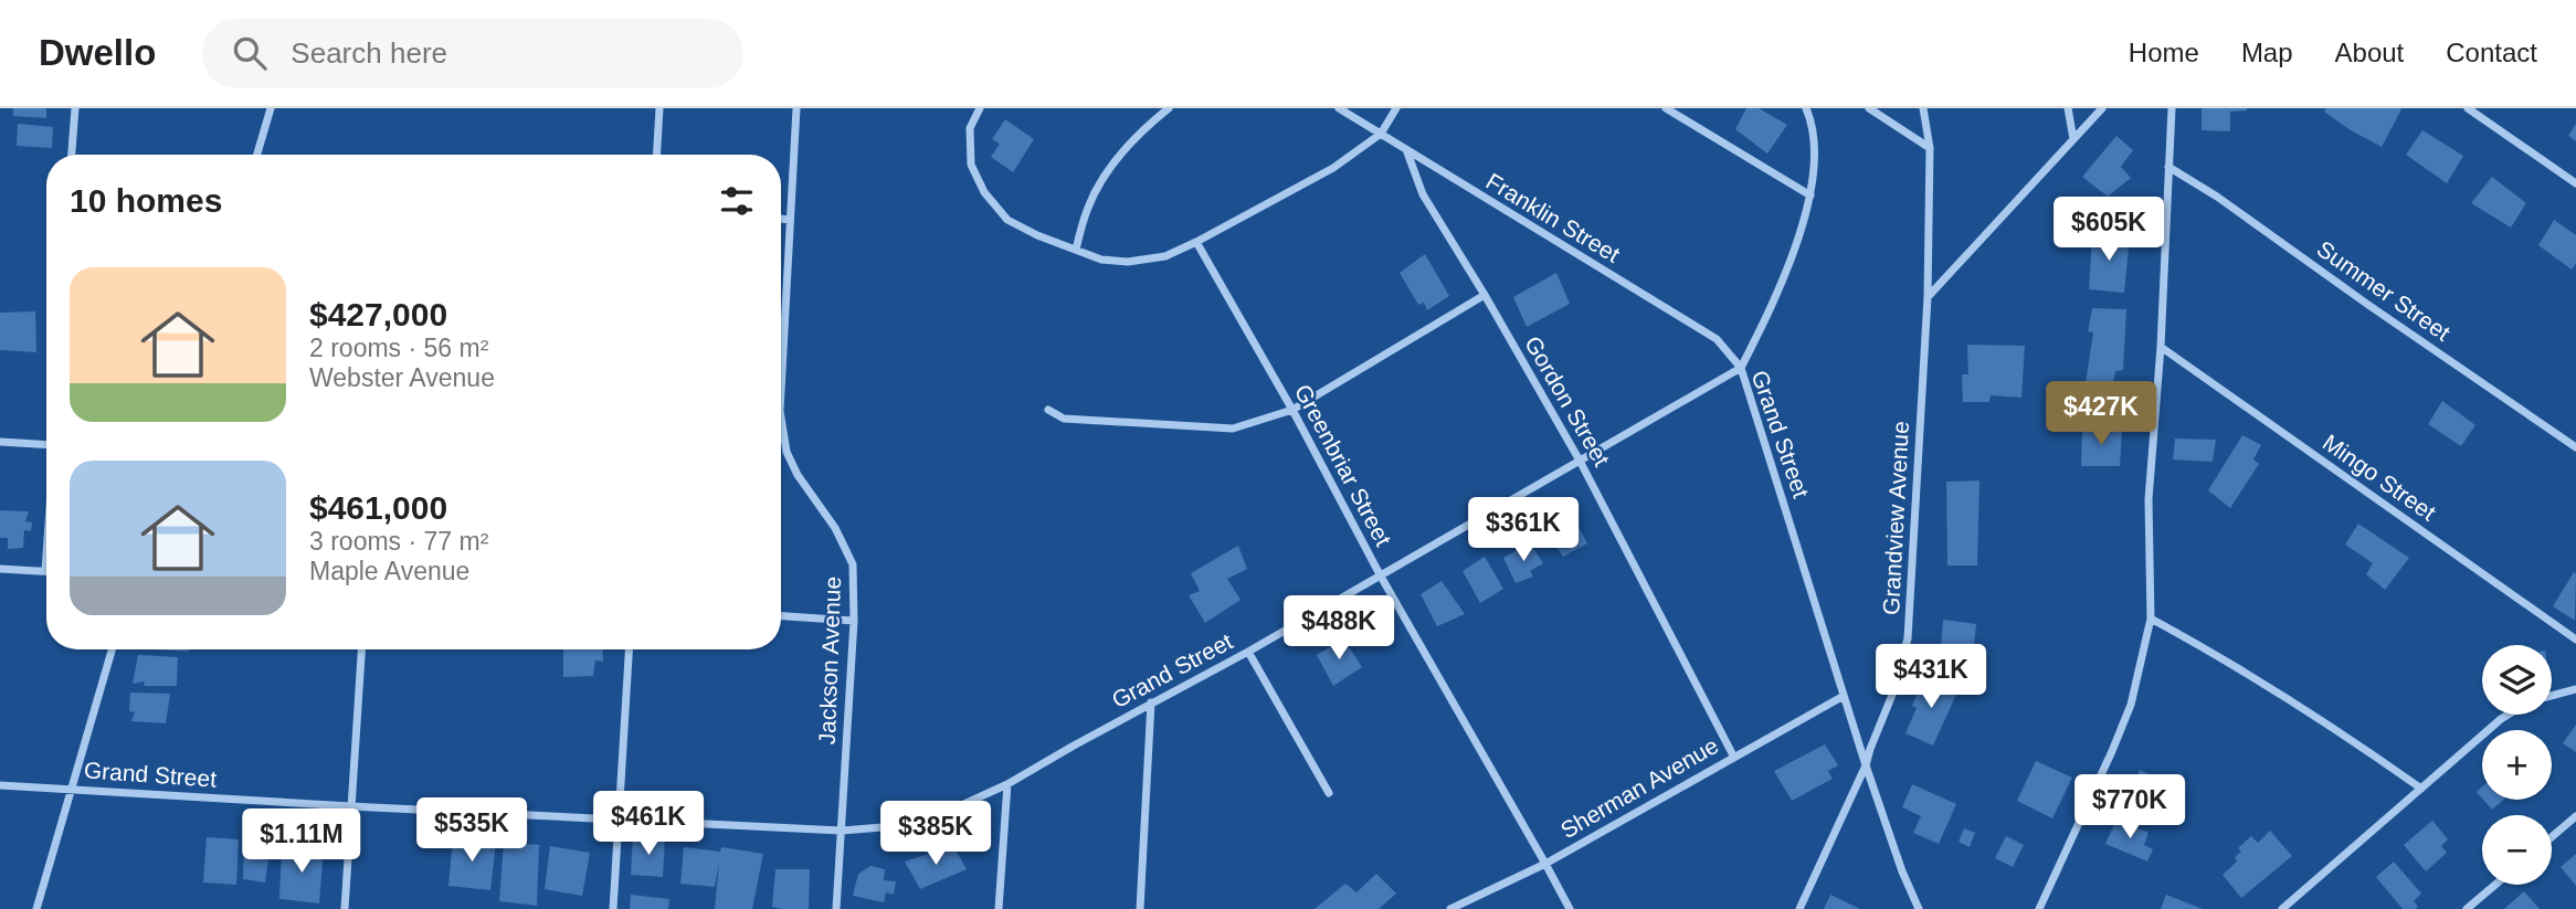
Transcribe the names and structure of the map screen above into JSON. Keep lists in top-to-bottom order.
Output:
{
  "streets": {
    "street": [
      "Franklin Street",
      "Summer Street",
      "Gordon Street",
      "Grand Street",
      "Greenbriar Street",
      "Mingo Street",
      "Grandview Avenue",
      "Jackson Avenue",
      "Sherman Avenue"
    ]
  },
  "crossings": [
    ["Franklin Street", "Gordon Street"],
    ["Franklin Street", "Grand Street"],
    ["Gordon Street", "Grand Street"],
    ["Gordon Street", "Sherman Avenue"],
    ["Grand Street", "Greenbriar Street"],
    ["Grand Street", "Grandview Avenue"],
    ["Grand Street", "Jackson Avenue"],
    ["Grand Street", "Sherman Avenue"],
    ["Greenbriar Street", "Sherman Avenue"]
  ],
  "page": {
    "header": "Dwello",
    "search": "Search here",
    "nav": [
      "Home",
      "Map",
      "About",
      "Contact"
    ],
    "heading": "10 homes",
    "price": [
      "$605K",
      "$427K",
      "$361K",
      "$488K",
      "$431K",
      "$770K",
      "$461K",
      "$535K",
      "$385K",
      "$1.11M"
    ],
    "list": [
      {
        "name": "$427,000",
        "note": "2 rooms · 56 m² · Webster Avenue"
      },
      {
        "name": "$461,000",
        "note": "3 rooms · 77 m² · Maple Avenue"
      }
    ],
    "map_buttons": ["+", "−"]
  }
}
